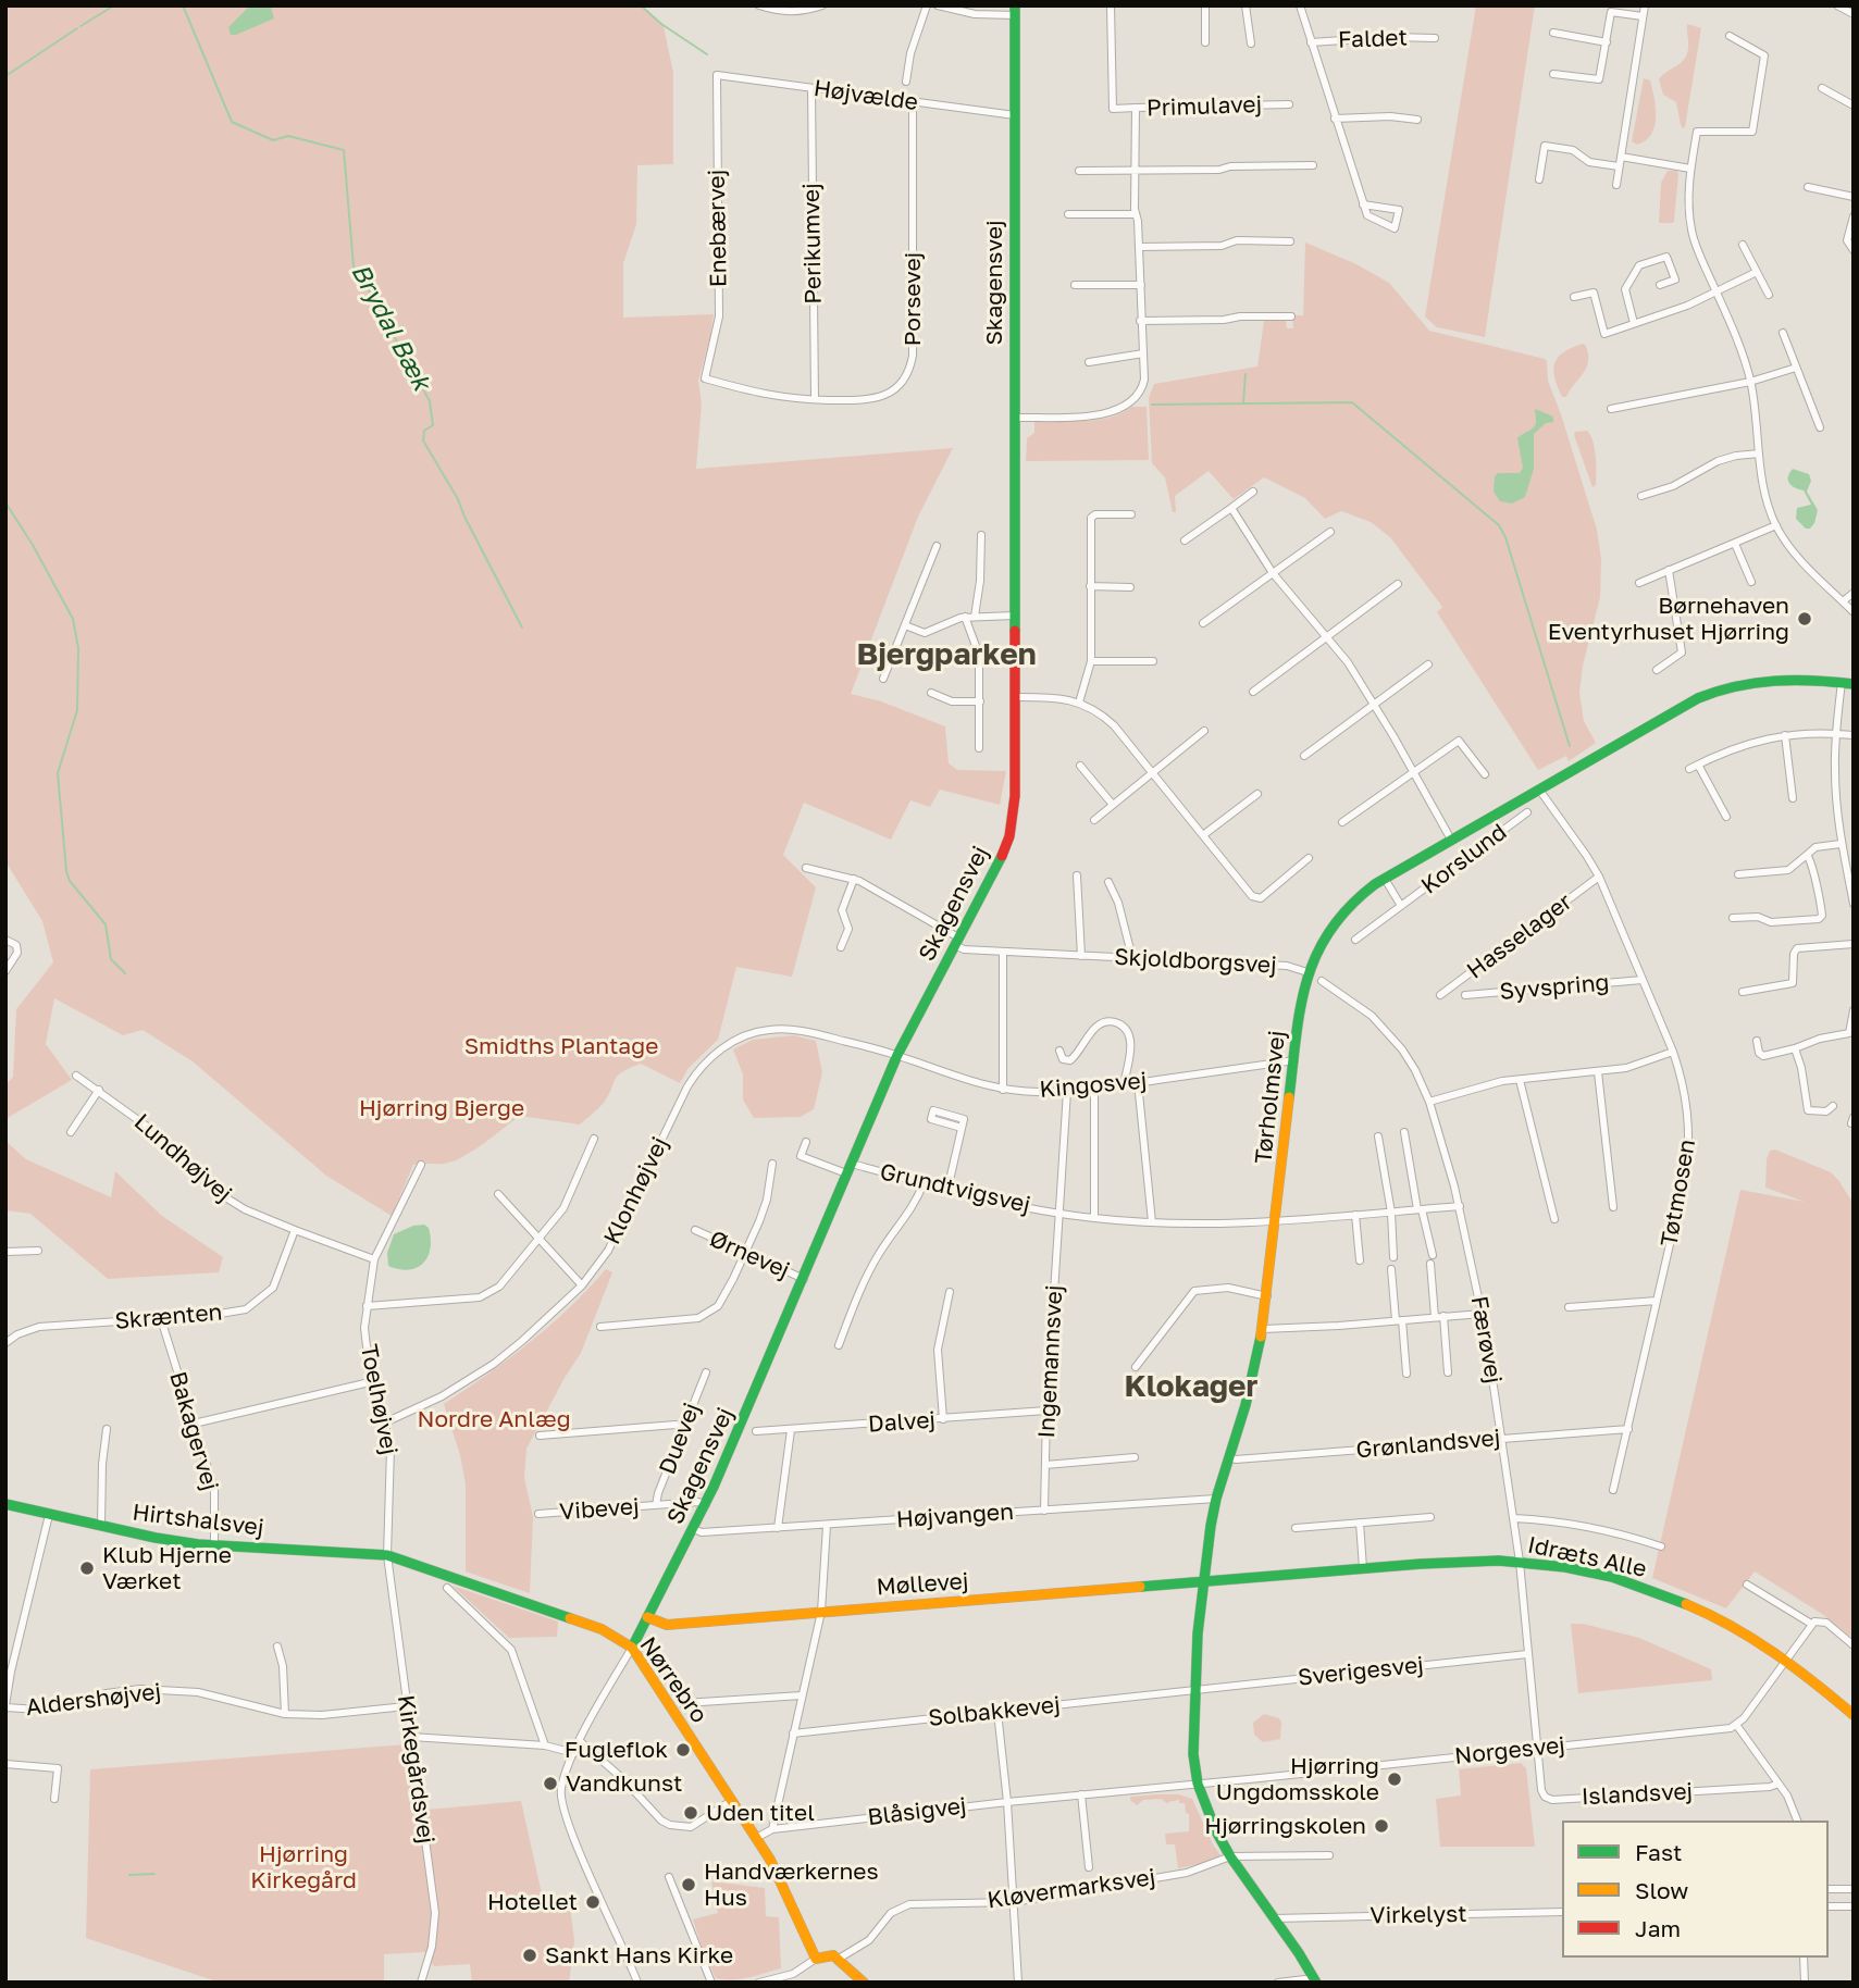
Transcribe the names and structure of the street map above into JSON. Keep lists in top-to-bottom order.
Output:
{
  "streets": {
    "street": [
      "Faldet",
      "Højvælde",
      "Primulavej",
      "Enebærvej",
      "Perikumvej",
      "Skagensvej",
      "Porsevej",
      "Korslund",
      "Hasselager",
      "Skjoldborgsvej",
      "Syvspring",
      "Kingosvej",
      "Tørholmsvej",
      "Lundhøjvej",
      "Grundtvigsvej",
      "Klonhøjvej",
      "Tøtmosen",
      "Ørnevej",
      "Skrænten",
      "Færøvej",
      "Ingemannsvej",
      "Toelhøjvej",
      "Dalvej",
      "Bakagervej",
      "Duevej",
      "Grønlandsvej",
      "Vibevej",
      "Højvangen",
      "Hirtshalsvej",
      "Idræts Alle",
      "Møllevej",
      "Sverigesvej",
      "Nørrebro",
      "Aldershøjvej",
      "Solbakkevej",
      "Norgesvej",
      "Kirkegårdsvej",
      "Islandsvej",
      "Blåsigvej",
      "Kløvermarksvej",
      "Virkelyst"
    ]
  },
  "crossings": [
    ["Højvælde", "Enebærvej"],
    ["Højvælde", "Perikumvej"],
    ["Højvælde", "Skagensvej"],
    ["Højvælde", "Porsevej"],
    ["Primulavej", "Skagensvej"],
    ["Enebærvej", "Porsevej"],
    ["Perikumvej", "Porsevej"],
    ["Skagensvej", "Skjoldborgsvej"],
    ["Skagensvej", "Kingosvej"],
    ["Skagensvej", "Grundtvigsvej"],
    ["Skagensvej", "Klonhøjvej"],
    ["Skagensvej", "Ørnevej"],
    ["Skagensvej", "Vibevej"],
    ["Skagensvej", "Højvangen"],
    ["Skagensvej", "Møllevej"],
    ["Skagensvej", "Nørrebro"],
    ["Korslund", "Tørholmsvej"],
    ["Hasselager", "Tøtmosen"],
    ["Skjoldborgsvej", "Tørholmsvej"],
    ["Syvspring", "Tøtmosen"],
    ["Kingosvej", "Tørholmsvej"],
    ["Kingosvej", "Grundtvigsvej"],
    ["Kingosvej", "Klonhøjvej"],
    ["Tørholmsvej", "Grundtvigsvej"],
    ["Tørholmsvej", "Tøtmosen"],
    ["Tørholmsvej", "Grønlandsvej"],
    ["Tørholmsvej", "Højvangen"],
    ["Tørholmsvej", "Idræts Alle"],
    ["Tørholmsvej", "Møllevej"],
    ["Tørholmsvej", "Sverigesvej"],
    ["Tørholmsvej", "Solbakkevej"],
    ["Tørholmsvej", "Norgesvej"],
    ["Tørholmsvej", "Blåsigvej"],
    ["Tørholmsvej", "Kløvermarksvej"],
    ["Tørholmsvej", "Virkelyst"],
    ["Lundhøjvej", "Skrænten"],
    ["Grundtvigsvej", "Færøvej"],
    ["Grundtvigsvej", "Ingemannsvej"],
    ["Klonhøjvej", "Toelhøjvej"],
    ["Tøtmosen", "Grønlandsvej"],
    ["Skrænten", "Bakagervej"],
    ["Færøvej", "Grønlandsvej"],
    ["Færøvej", "Idræts Alle"],
    ["Færøvej", "Sverigesvej"],
    ["Færøvej", "Norgesvej"],
    ["Færøvej", "Islandsvej"],
    ["Ingemannsvej", "Dalvej"],
    ["Ingemannsvej", "Højvangen"],
    ["Toelhøjvej", "Hirtshalsvej"],
    ["Toelhøjvej", "Nørrebro"],
    ["Toelhøjvej", "Kirkegårdsvej"],
    ["Bakagervej", "Hirtshalsvej"],
    ["Duevej", "Vibevej"],
    ["Hirtshalsvej", "Nørrebro"],
    ["Hirtshalsvej", "Kirkegårdsvej"],
    ["Idræts Alle", "Møllevej"],
    ["Sverigesvej", "Solbakkevej"],
    ["Nørrebro", "Kirkegårdsvej"],
    ["Nørrebro", "Blåsigvej"],
    ["Aldershøjvej", "Kirkegårdsvej"],
    ["Norgesvej", "Islandsvej"],
    ["Norgesvej", "Blåsigvej"]
  ],
  "districts": ["Bjergparken", "Klokager"],
  "water": ["Brydal Bæk"],
  "parks": [
    "Smidths Plantage",
    "Hjørring Bjerge",
    "Nordre Anlæg",
    "Hjørring Kirkegård"
  ],
  "places": [
    "Børnehaven Eventyrhuset Hjørring",
    "Klub Hjerne Værket",
    "Fugleflok",
    "Hjørring Ungdomsskole",
    "Vandkunst",
    "Uden titel",
    "Hjørringskolen",
    "Handværkernes Hus",
    "Hotellet",
    "Sankt Hans Kirke"
  ],
  "legend": ["Fast", "Slow", "Jam"]
}
